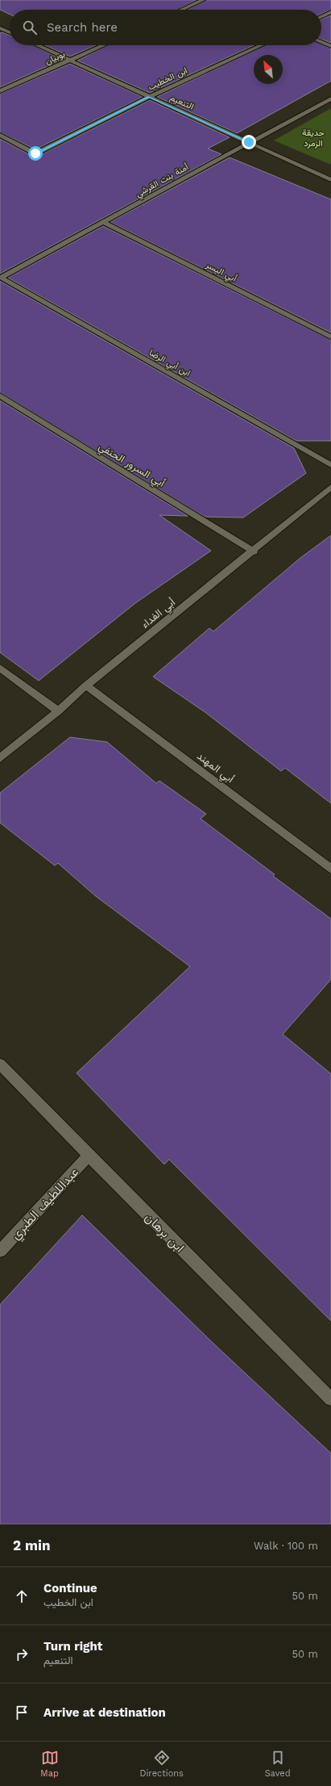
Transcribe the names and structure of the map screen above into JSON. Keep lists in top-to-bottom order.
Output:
{
  "streets": {
    "street": [
      "بوبيان",
      "ابن الخطيب",
      "التنعيم",
      "أمنة بنت القرشي",
      "أبي اليسر",
      "ابن أبي الرضا",
      "أبي السرور الحنفي",
      "أبي الفداء",
      "أبي المهند",
      "عبداللطيف الطبري",
      "ابن برهان"
    ]
  },
  "crossings": [
    ["بوبيان", "التنعيم"],
    ["ابن الخطيب", "التنعيم"],
    ["التنعيم", "أمنة بنت القرشي"],
    ["أمنة بنت القرشي", "أبي اليسر"],
    ["أمنة بنت القرشي", "ابن أبي الرضا"],
    ["أبي السرور الحنفي", "أبي الفداء"],
    ["أبي الفداء", "أبي المهند"],
    ["عبداللطيف الطبري", "ابن برهان"]
  ],
  "parks": ["حديقة الزمرد"],
  "north": "top left",
  "page": {
    "search": "Search here",
    "heading": ["2 min", "Walk · 100 m"],
    "list": [
      ["Continue", "ابن الخطيب", "50 m"],
      ["Turn right", "التنعيم", "50 m"],
      "Arrive at destination"
    ],
    "nav": ["Map", "Directions", "Saved"]
  }
}
